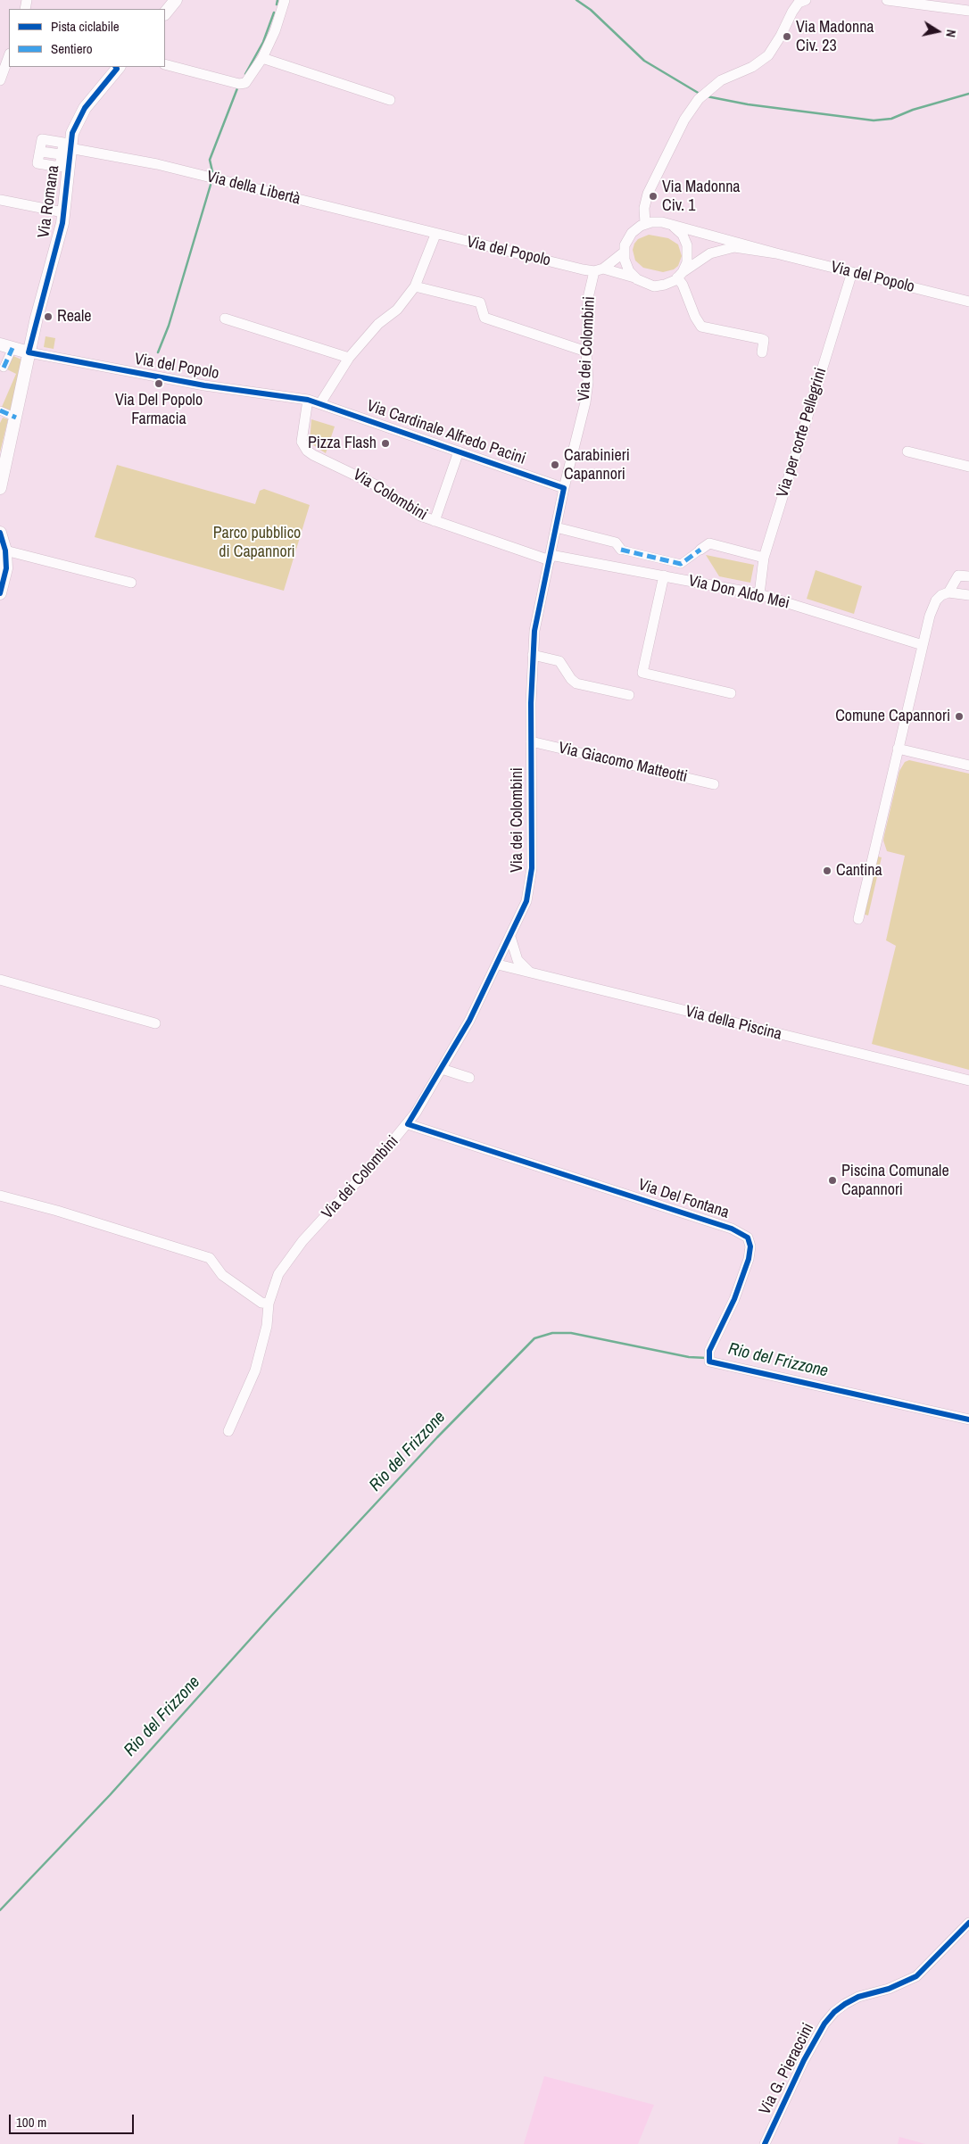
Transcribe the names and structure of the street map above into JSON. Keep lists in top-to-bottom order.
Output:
{
  "streets": {
    "street": [
      "Via della Libertà",
      "Via Romana",
      "Via del Popolo",
      "Via dei Colombini",
      "Via Cardinale Alfredo Pacini",
      "Via per corte Pellegrini",
      "Via Colombini",
      "Via Don Aldo Mei",
      "Via Giacomo Matteotti",
      "Via della Piscina",
      "Via Del Fontana",
      "Via G. Pieraccini"
    ]
  },
  "crossings": [
    ["Via della Libertà", "Via Romana"],
    ["Via della Libertà", "Via del Popolo"],
    ["Via Romana", "Via del Popolo"],
    ["Via del Popolo", "Via dei Colombini"],
    ["Via del Popolo", "Via Cardinale Alfredo Pacini"],
    ["Via del Popolo", "Via per corte Pellegrini"],
    ["Via del Popolo", "Via Colombini"],
    ["Via dei Colombini", "Via Cardinale Alfredo Pacini"],
    ["Via dei Colombini", "Via Colombini"],
    ["Via dei Colombini", "Via Don Aldo Mei"],
    ["Via dei Colombini", "Via Giacomo Matteotti"],
    ["Via dei Colombini", "Via della Piscina"],
    ["Via dei Colombini", "Via Del Fontana"],
    ["Via per corte Pellegrini", "Via Don Aldo Mei"],
    ["Via Colombini", "Via Don Aldo Mei"]
  ],
  "water": ["Rio del Frizzone"],
  "parks": ["Parco pubblico di Capannori"],
  "places": [
    "Via Madonna Civ. 23",
    "Via Madonna Civ. 1",
    "Reale",
    "Via Del Popolo Farmacia",
    "Pizza Flash",
    "Carabinieri Capannori",
    "Comune Capannori",
    "Cantina",
    "Piscina Comunale Capannori"
  ],
  "legend": ["Pista ciclabile", "Sentiero"],
  "scale_bar": "100 m",
  "north": "right"
}
